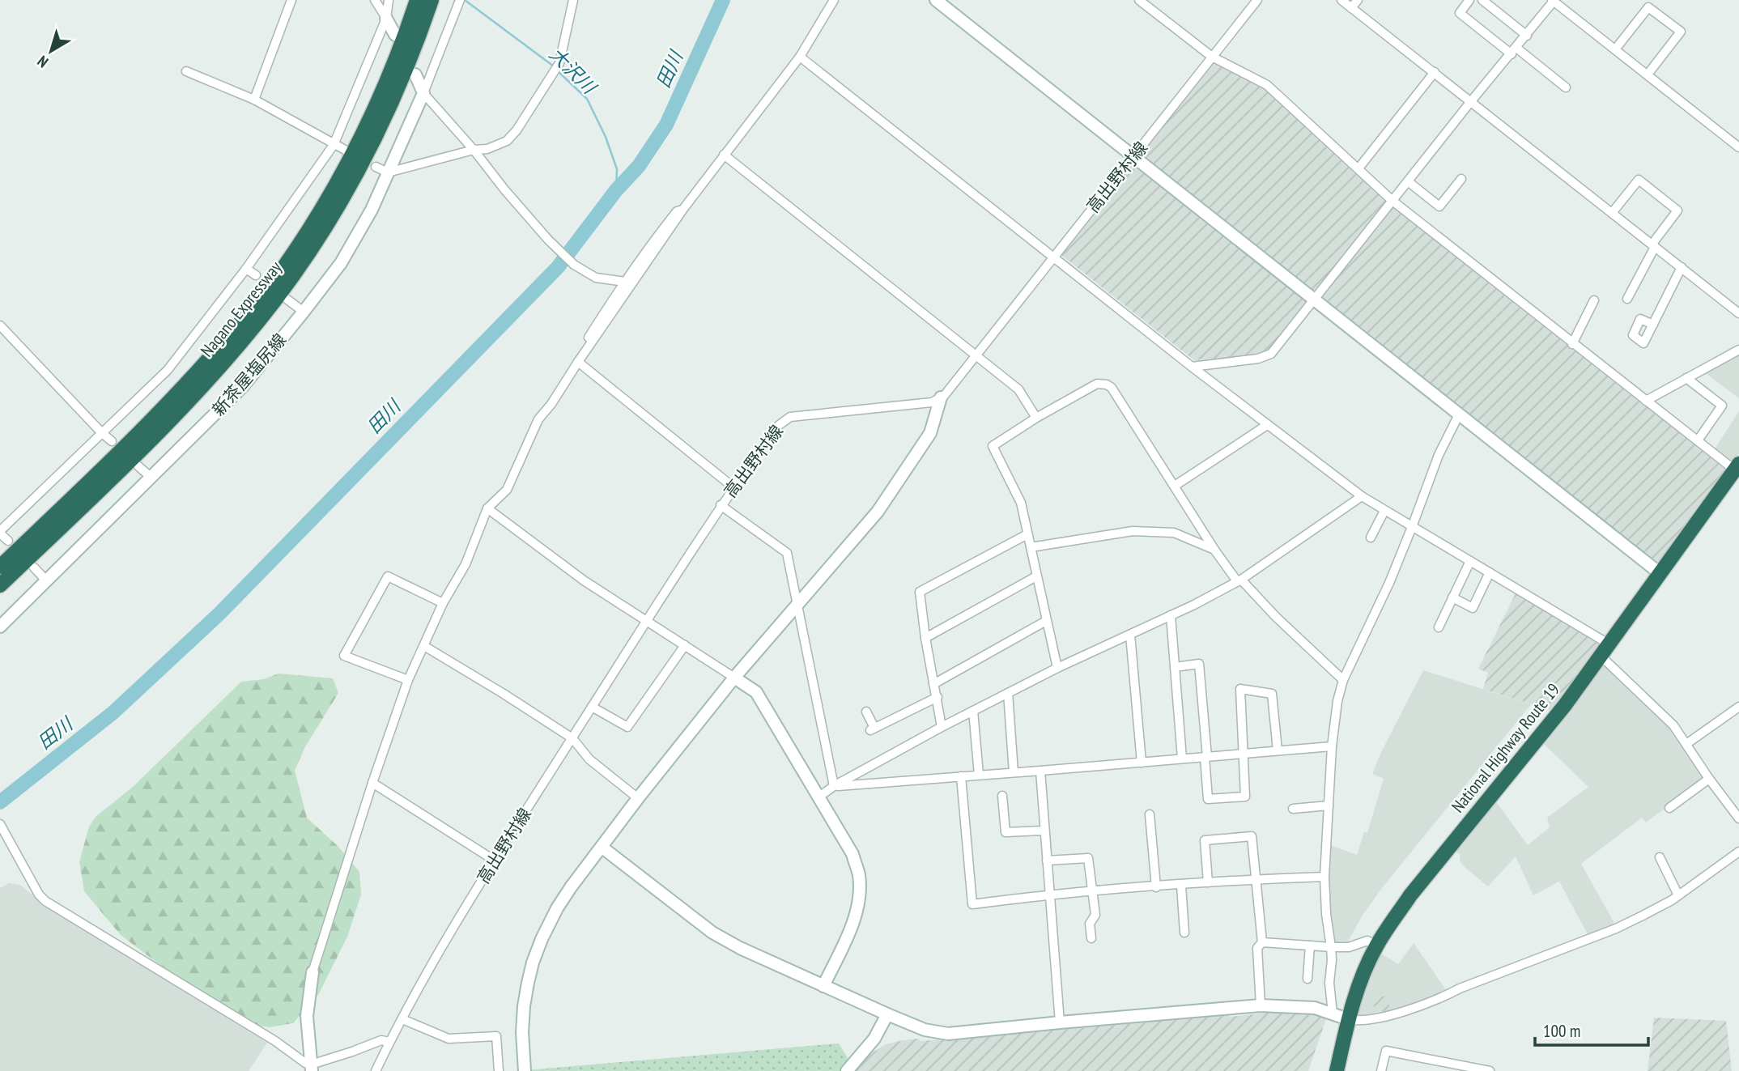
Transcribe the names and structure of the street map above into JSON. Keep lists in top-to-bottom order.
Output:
{
  "streets": {
    "highway": ["Nagano Expressway", "National Highway Route 19"],
    "street": ["高出野村線", "新茶屋塩尻線"]
  },
  "water": ["田川", "大沢川"],
  "scale_bar": "100 m",
  "north": "bottom left"
}
